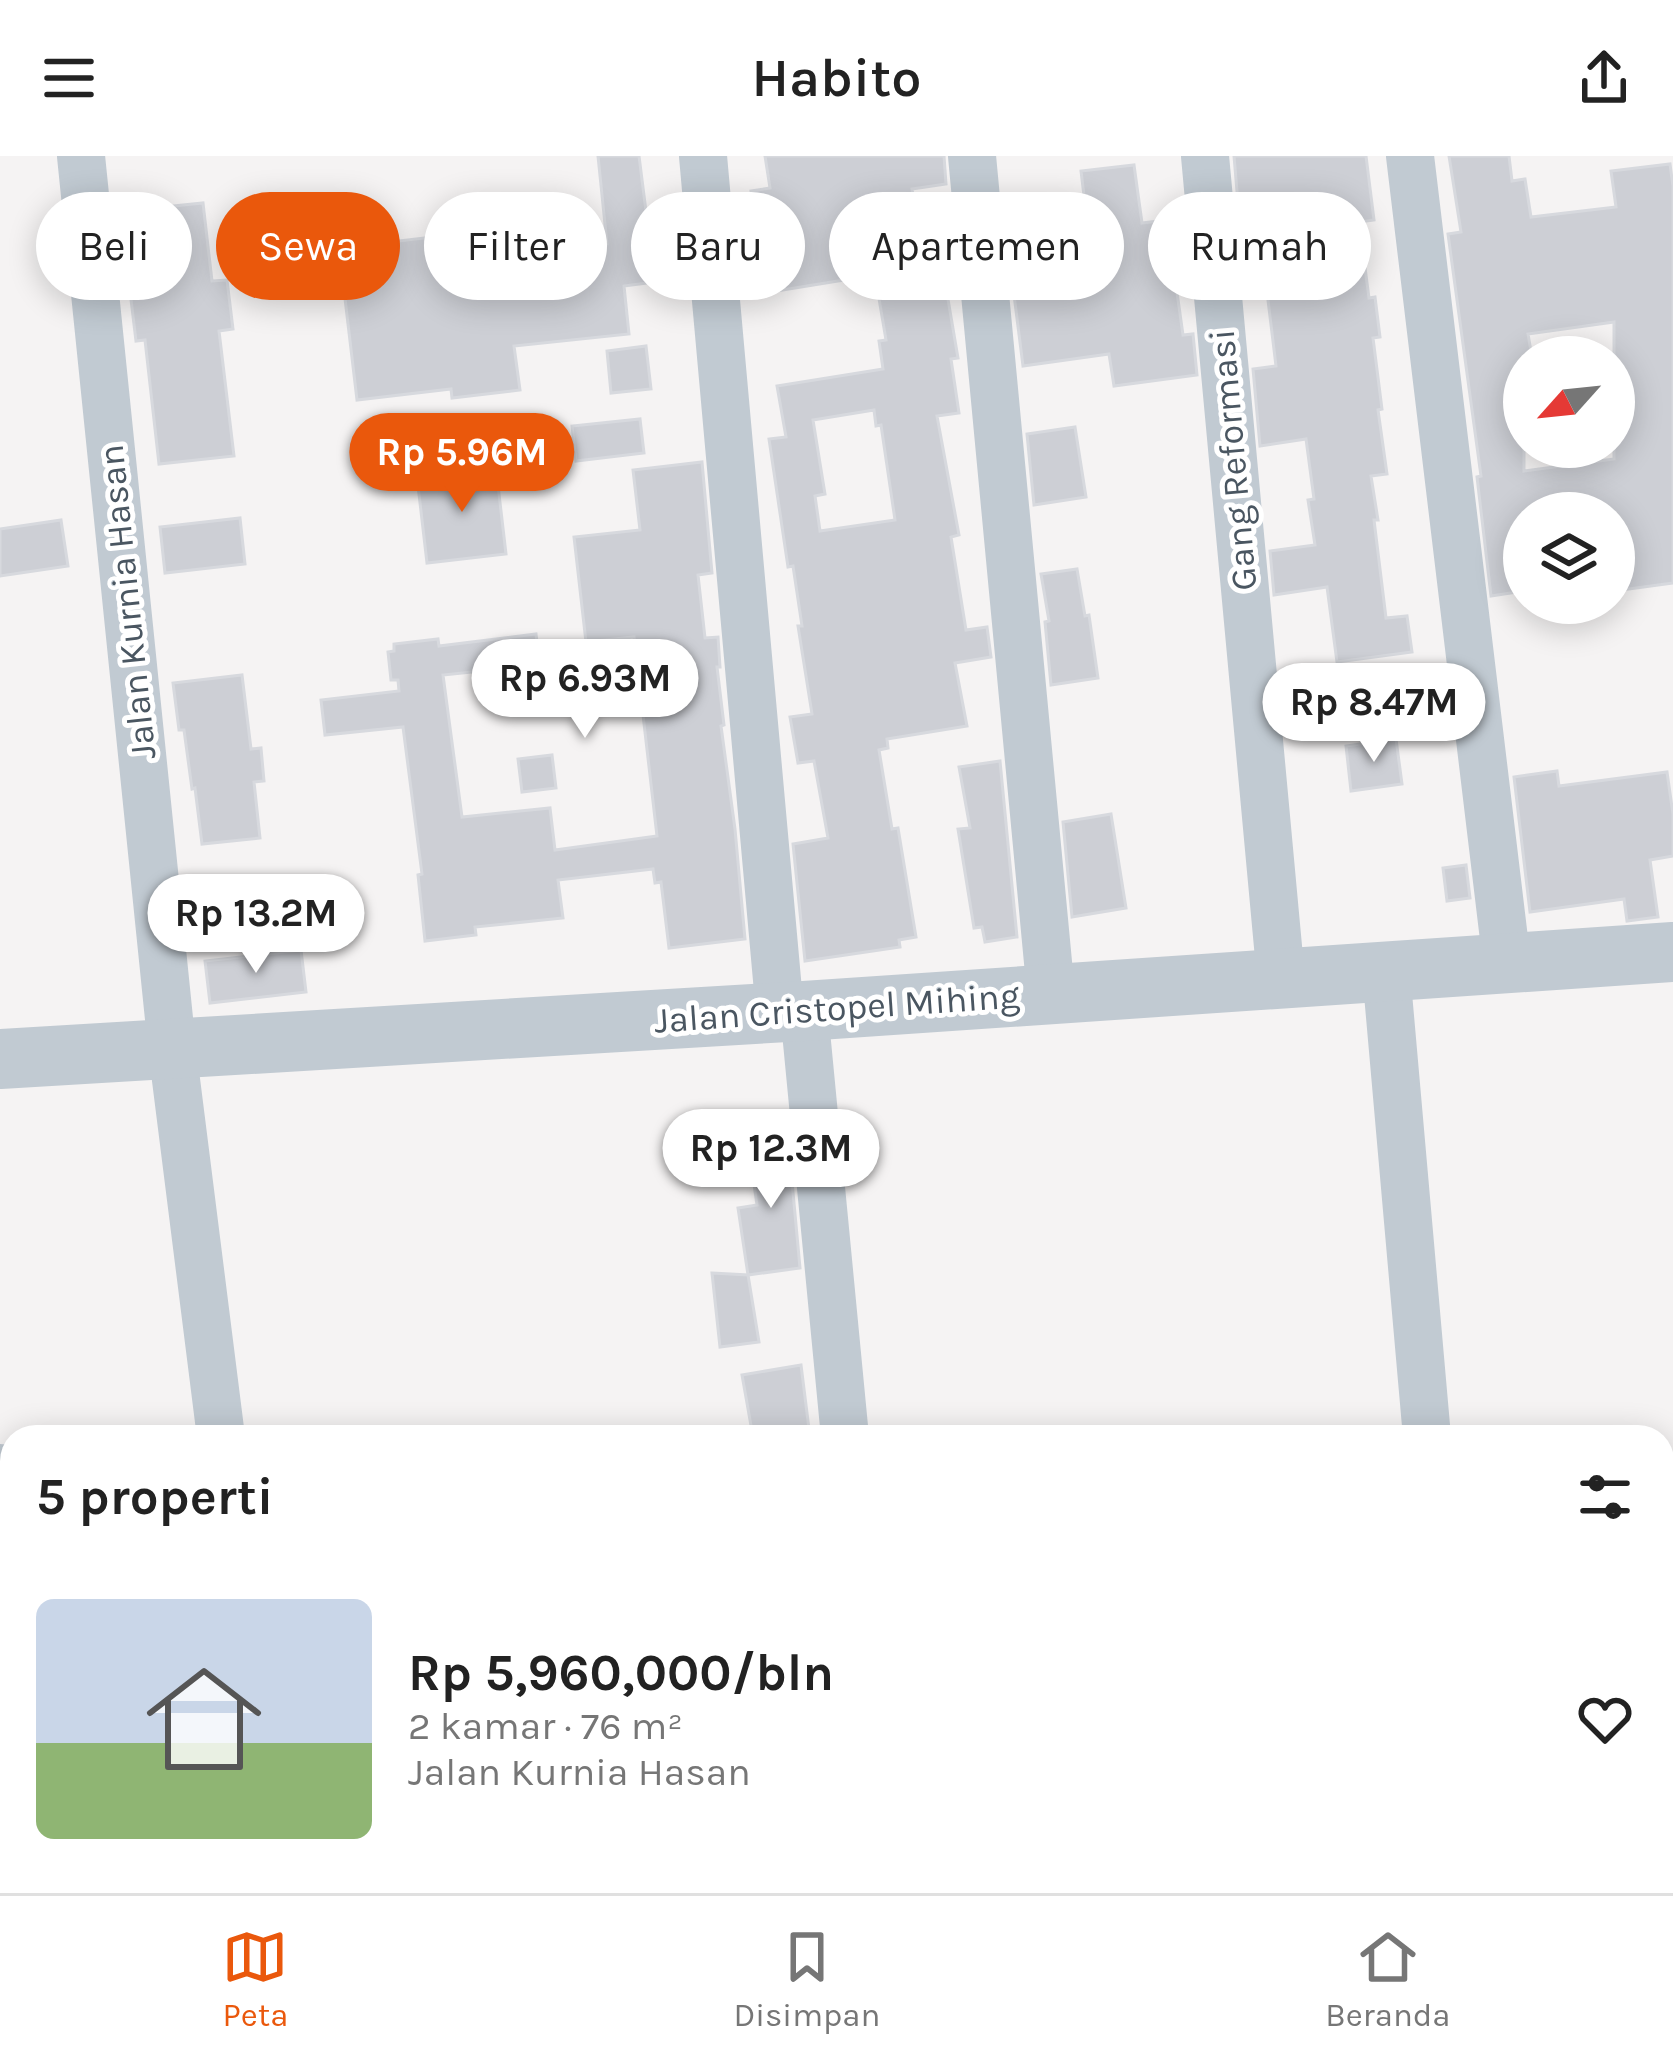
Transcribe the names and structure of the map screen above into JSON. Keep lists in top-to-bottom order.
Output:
{
  "streets": {
    "street": ["Gang Reformasi", "Jalan Kurnia Hasan", "Jalan Cristopel Mihing"]
  },
  "crossings": [
    ["Gang Reformasi", "Jalan Cristopel Mihing"],
    ["Jalan Kurnia Hasan", "Jalan Cristopel Mihing"]
  ],
  "north": "bottom left",
  "page": {
    "header": "Habito",
    "chip": [
      "Beli",
      "Sewa",
      "Filter",
      "Baru",
      "Apartemen",
      "Rumah"
    ],
    "price": [
      "Rp 5.96M",
      "Rp 6.93M",
      "Rp 8.47M",
      "Rp 13.2M",
      "Rp 12.3M"
    ],
    "heading": "5 properti",
    "list": [
      {
        "name": "Rp 5,960,000/bln",
        "note": "2 kamar · 76 m² · Jalan Kurnia Hasan"
      }
    ],
    "tabs": ["Peta", "Disimpan", "Beranda"]
  }
}
